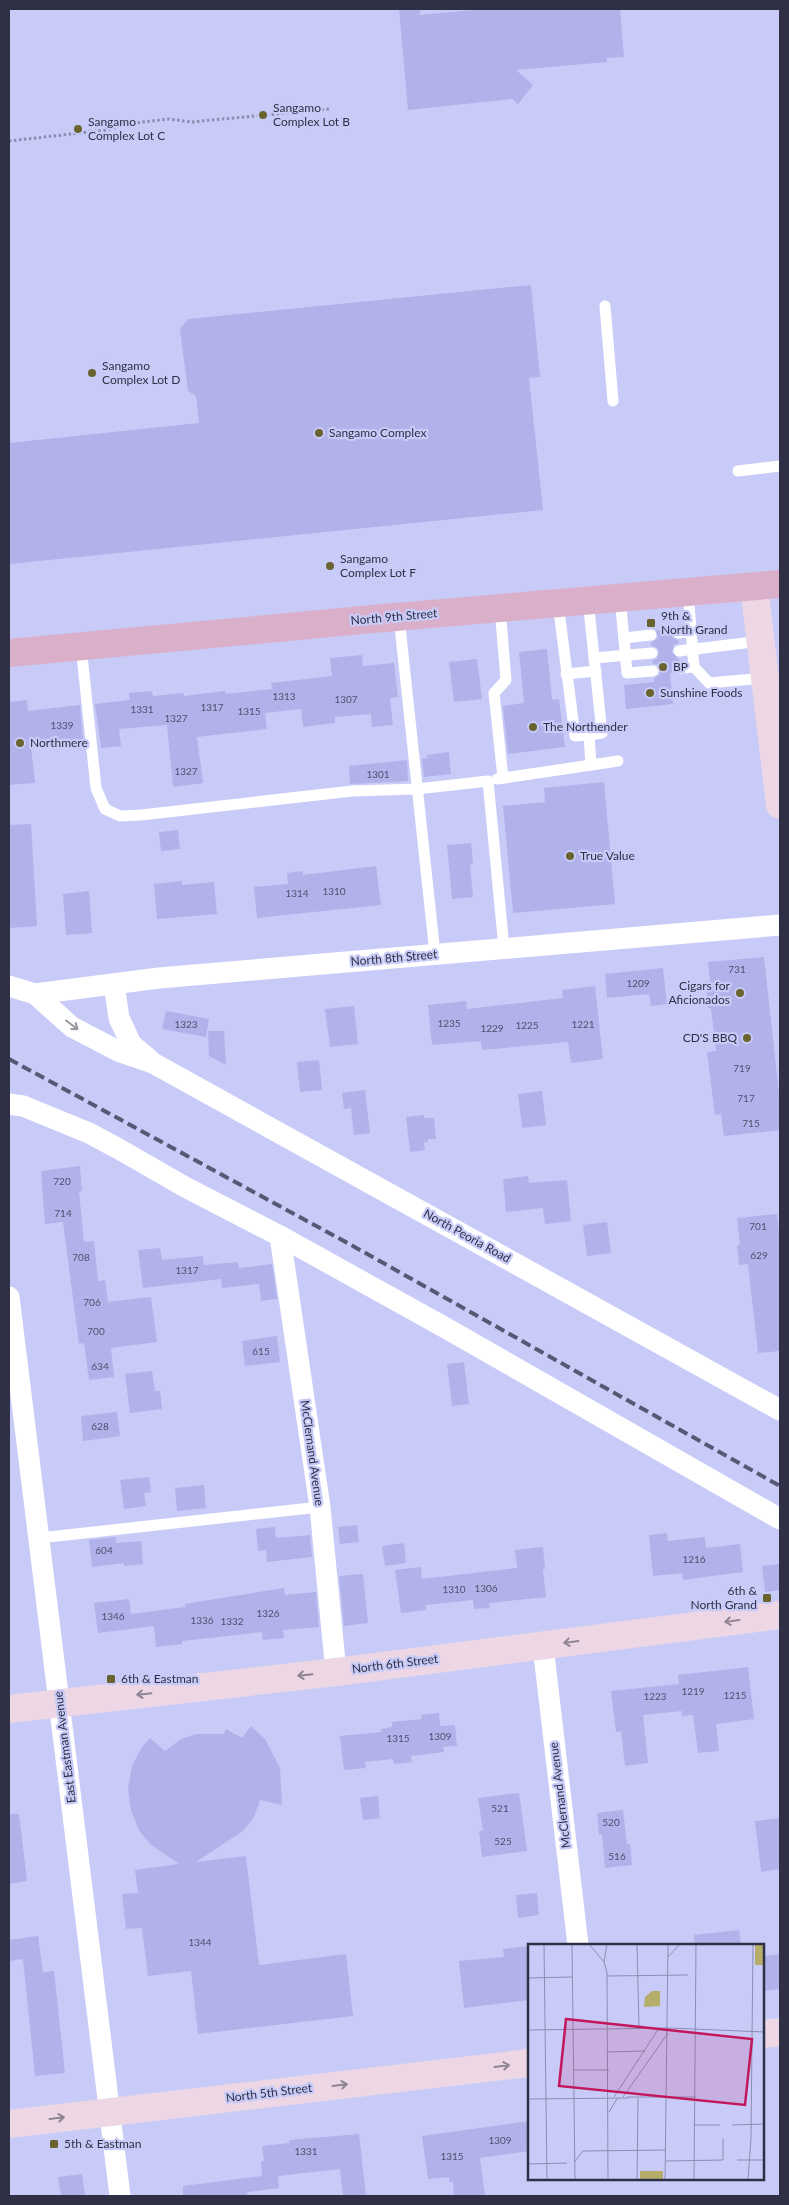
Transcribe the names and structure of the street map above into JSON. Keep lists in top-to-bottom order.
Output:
{
  "streets": {
    "main road": ["North 9th Street", "North 6th Street", "North 5th Street"],
    "street": [
      "North 8th Street",
      "North Peoria Road",
      "McClernand Avenue",
      "East Eastman Avenue"
    ]
  },
  "crossings": [
    ["North 8th Street", "North Peoria Road"],
    ["McClernand Avenue", "North 6th Street"],
    ["North 6th Street", "East Eastman Avenue"],
    ["East Eastman Avenue", "North 5th Street"]
  ],
  "one_way": ["North 6th Street", "North 5th Street"],
  "places": {
    "other": [
      "Sangamo Complex Lot B",
      "Sangamo Complex Lot C",
      "Sangamo Complex Lot D",
      "Sangamo Complex",
      "Sangamo Complex Lot F",
      "BP",
      "Sunshine Foods",
      "The Northender",
      "Northmere",
      "True Value",
      "Cigars for Aficionados",
      "CD'S BBQ"
    ],
    "transit": [
      "9th & North Grand",
      "6th & North Grand",
      "6th & Eastman",
      "5th & Eastman"
    ]
  },
  "house_numbers": [
    "1313",
    "1307",
    "1317",
    "1331",
    "1315",
    "1327",
    "1339",
    "1327",
    "1301",
    "1310",
    "1314",
    "731",
    "1209",
    "1235",
    "1323",
    "1221",
    "1225",
    "1229",
    "719",
    "717",
    "715",
    "720",
    "714",
    "701",
    "629",
    "708",
    "1317",
    "706",
    "700",
    "615",
    "634",
    "628",
    "604",
    "1216",
    "1306",
    "1310",
    "1326",
    "1346",
    "1336",
    "1332",
    "1219",
    "1215",
    "1223",
    "1309",
    "1315",
    "521",
    "520",
    "525",
    "516",
    "1344",
    "1309",
    "1331",
    "1315"
  ]
}
